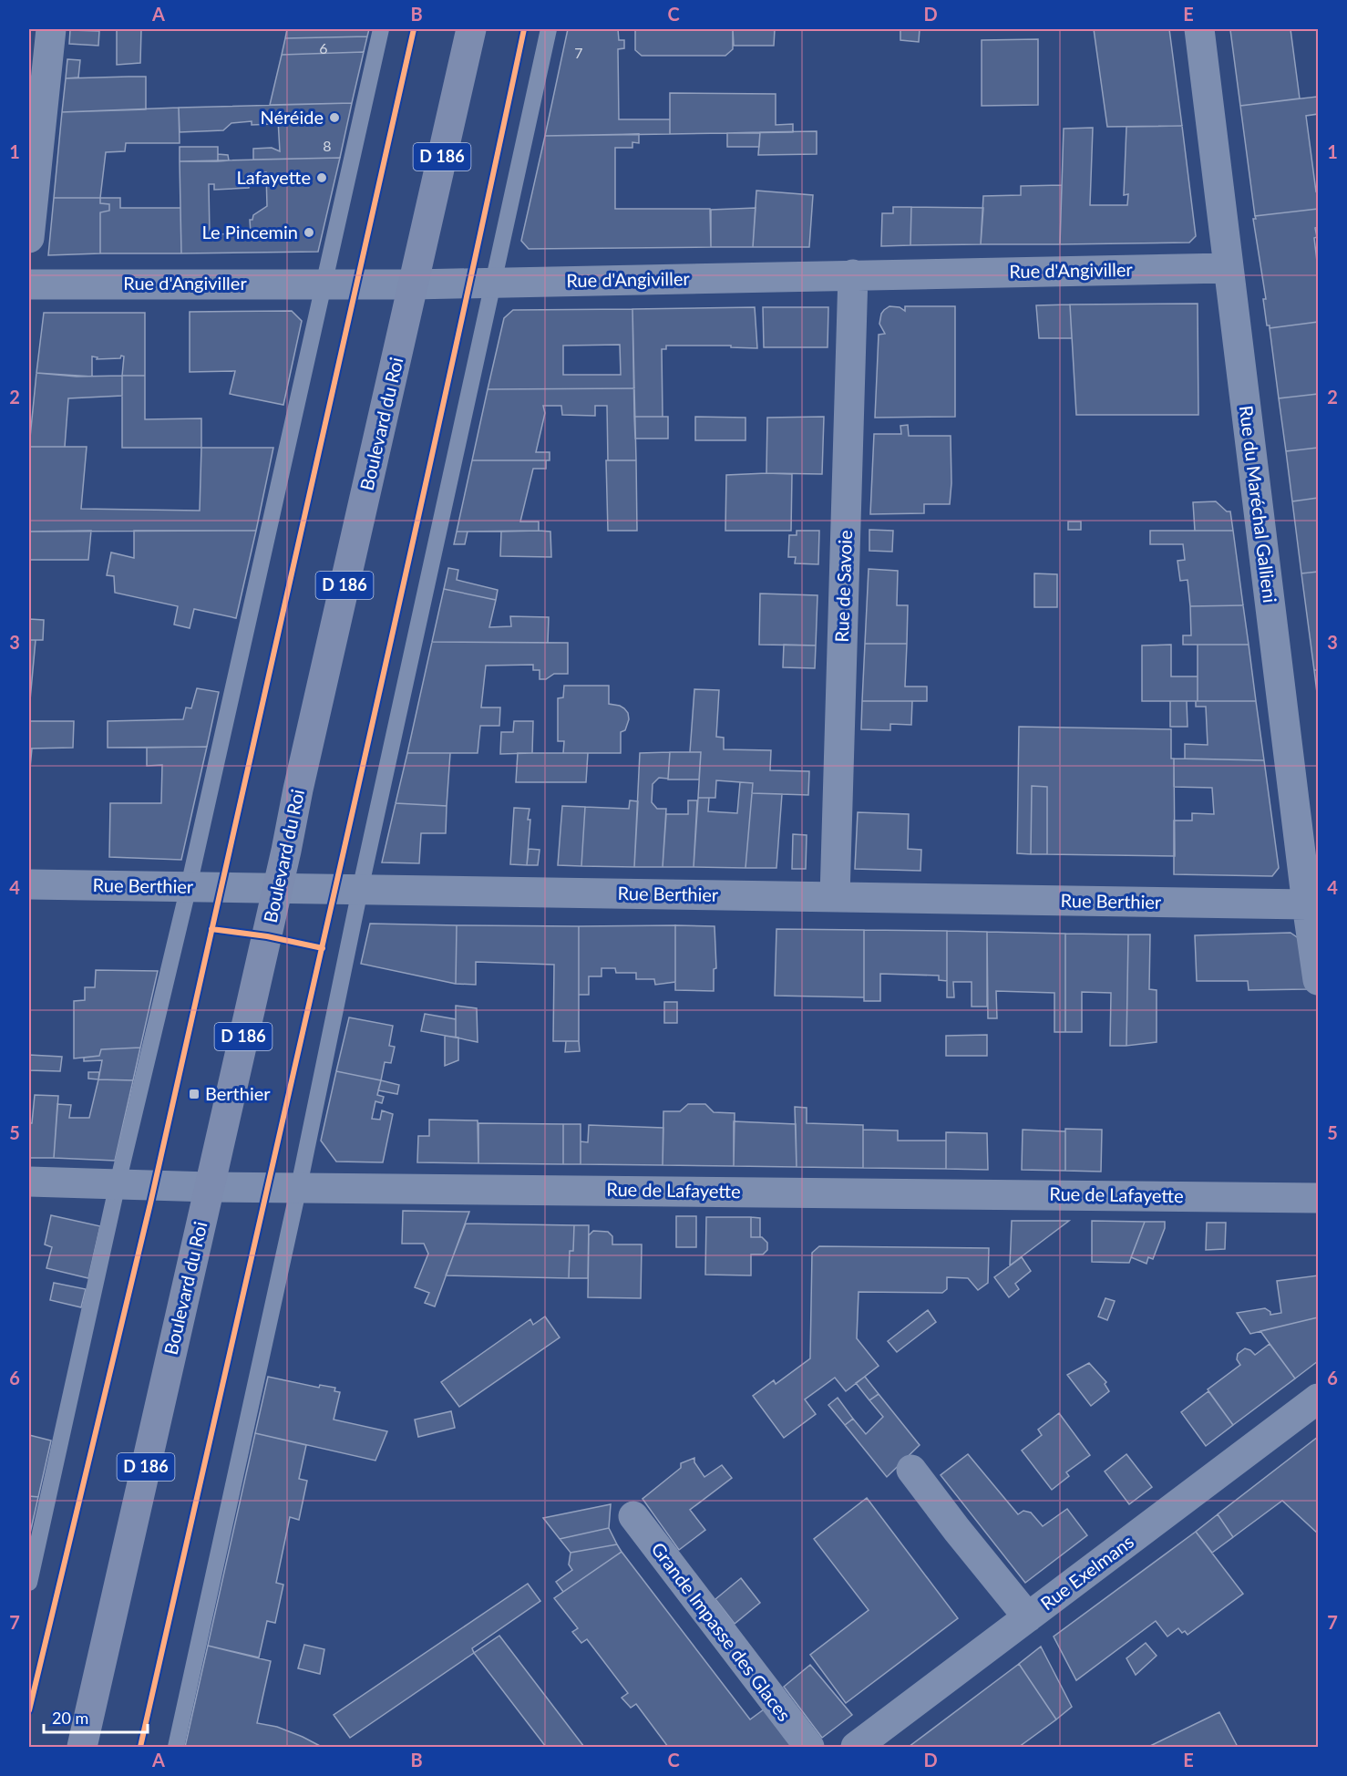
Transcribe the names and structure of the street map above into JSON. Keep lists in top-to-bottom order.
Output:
{
  "streets": {
    "main road": ["D 186", "Boulevard du Roi"],
    "street": [
      "Rue d'Angiviller",
      "Rue du Maréchal Gallieni",
      "Rue de Savoie",
      "Rue Berthier",
      "Rue de Lafayette",
      "Rue Exelmans",
      "Grande Impasse des Glaces"
    ]
  },
  "crossings": [
    ["Rue d'Angiviller", "Boulevard du Roi"],
    ["Rue d'Angiviller", "Rue du Maréchal Gallieni"],
    ["Rue d'Angiviller", "Rue de Savoie"],
    ["Boulevard du Roi", "Rue Berthier"],
    ["Boulevard du Roi", "Rue de Lafayette"],
    ["Rue du Maréchal Gallieni", "Rue Berthier"],
    ["Rue de Savoie", "Rue Berthier"]
  ],
  "places": {
    "other": ["Néréide", "Lafayette", "Le Pincemin"],
    "transit": ["Berthier"]
  },
  "house_numbers": ["6", "7", "8"],
  "scale_bar": "20 m",
  "grid": {
    "columns": [
      "A",
      "B",
      "C",
      "D",
      "E"
    ],
    "rows": [
      "1",
      "2",
      "3",
      "4",
      "5",
      "6",
      "7"
    ]
  }
}
